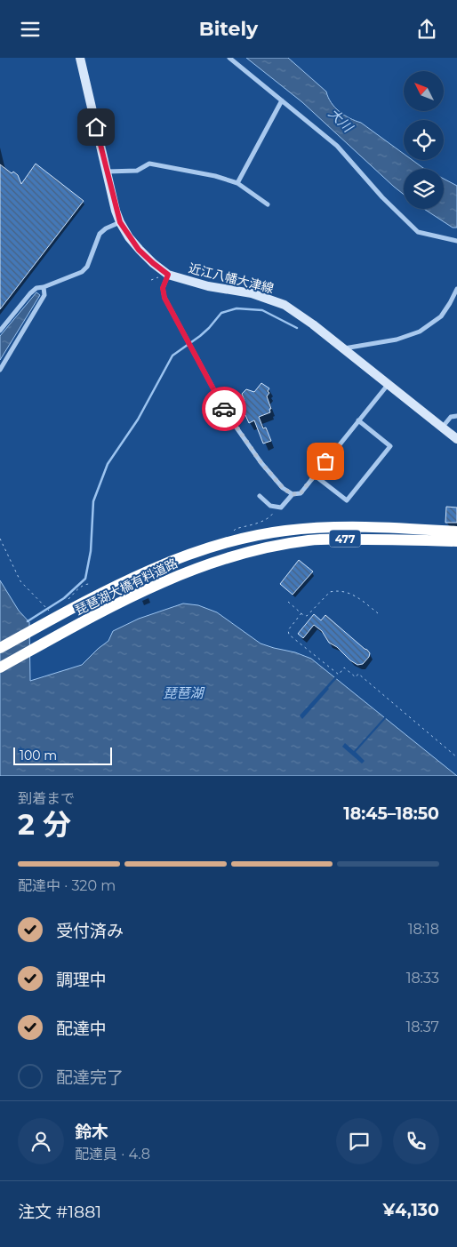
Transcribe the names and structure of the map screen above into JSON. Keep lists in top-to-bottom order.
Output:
{
  "streets": {
    "highway": ["477", "琵琶湖大橋有料道路"],
    "main road": ["近江八幡大津線"]
  },
  "water": ["大川", "琵琶湖"],
  "scale_bar": "100 m",
  "north": "top left",
  "page": {
    "header": "Bitely",
    "scale": "100 m",
    "heading": ["2 分", "到着まで", "18:45–18:50"],
    "panel": [
      "鈴木",
      "配達員 · 4.8",
      "注文 #1881",
      "¥4,130"
    ],
    "bar": "配達中 · 320 m",
    "list": [
      ["受付済み", "18:18"],
      ["調理中", "18:33"],
      ["配達中", "18:37"],
      "配達完了"
    ]
  }
}
